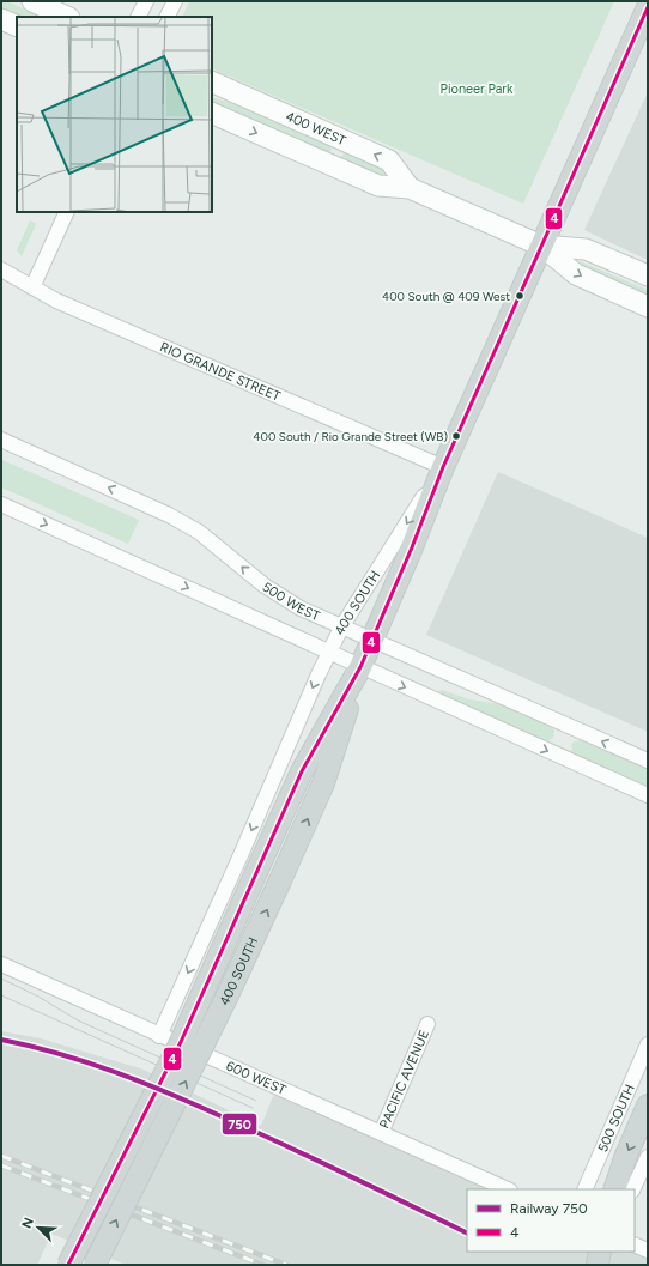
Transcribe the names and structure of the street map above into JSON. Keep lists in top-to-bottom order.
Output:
{
  "streets": {
    "main road": ["400 SOUTH", "500 SOUTH"],
    "street": [
      "400 WEST",
      "RIO GRANDE STREET",
      "500 WEST",
      "600 WEST",
      "PACIFIC AVENUE"
    ]
  },
  "crossings": [
    ["400 WEST", "400 SOUTH"],
    ["RIO GRANDE STREET", "400 SOUTH"],
    ["500 WEST", "400 SOUTH"],
    ["400 SOUTH", "600 WEST"],
    ["600 WEST", "PACIFIC AVENUE"]
  ],
  "parks": ["Pioneer Park"],
  "places": ["400 South @ 409 West", "400 South / Rio Grande Street (WB)"],
  "lines": ["transit line 4", "rail line 750"],
  "legend": ["Railway 750", "4"],
  "north": "top left"
}
